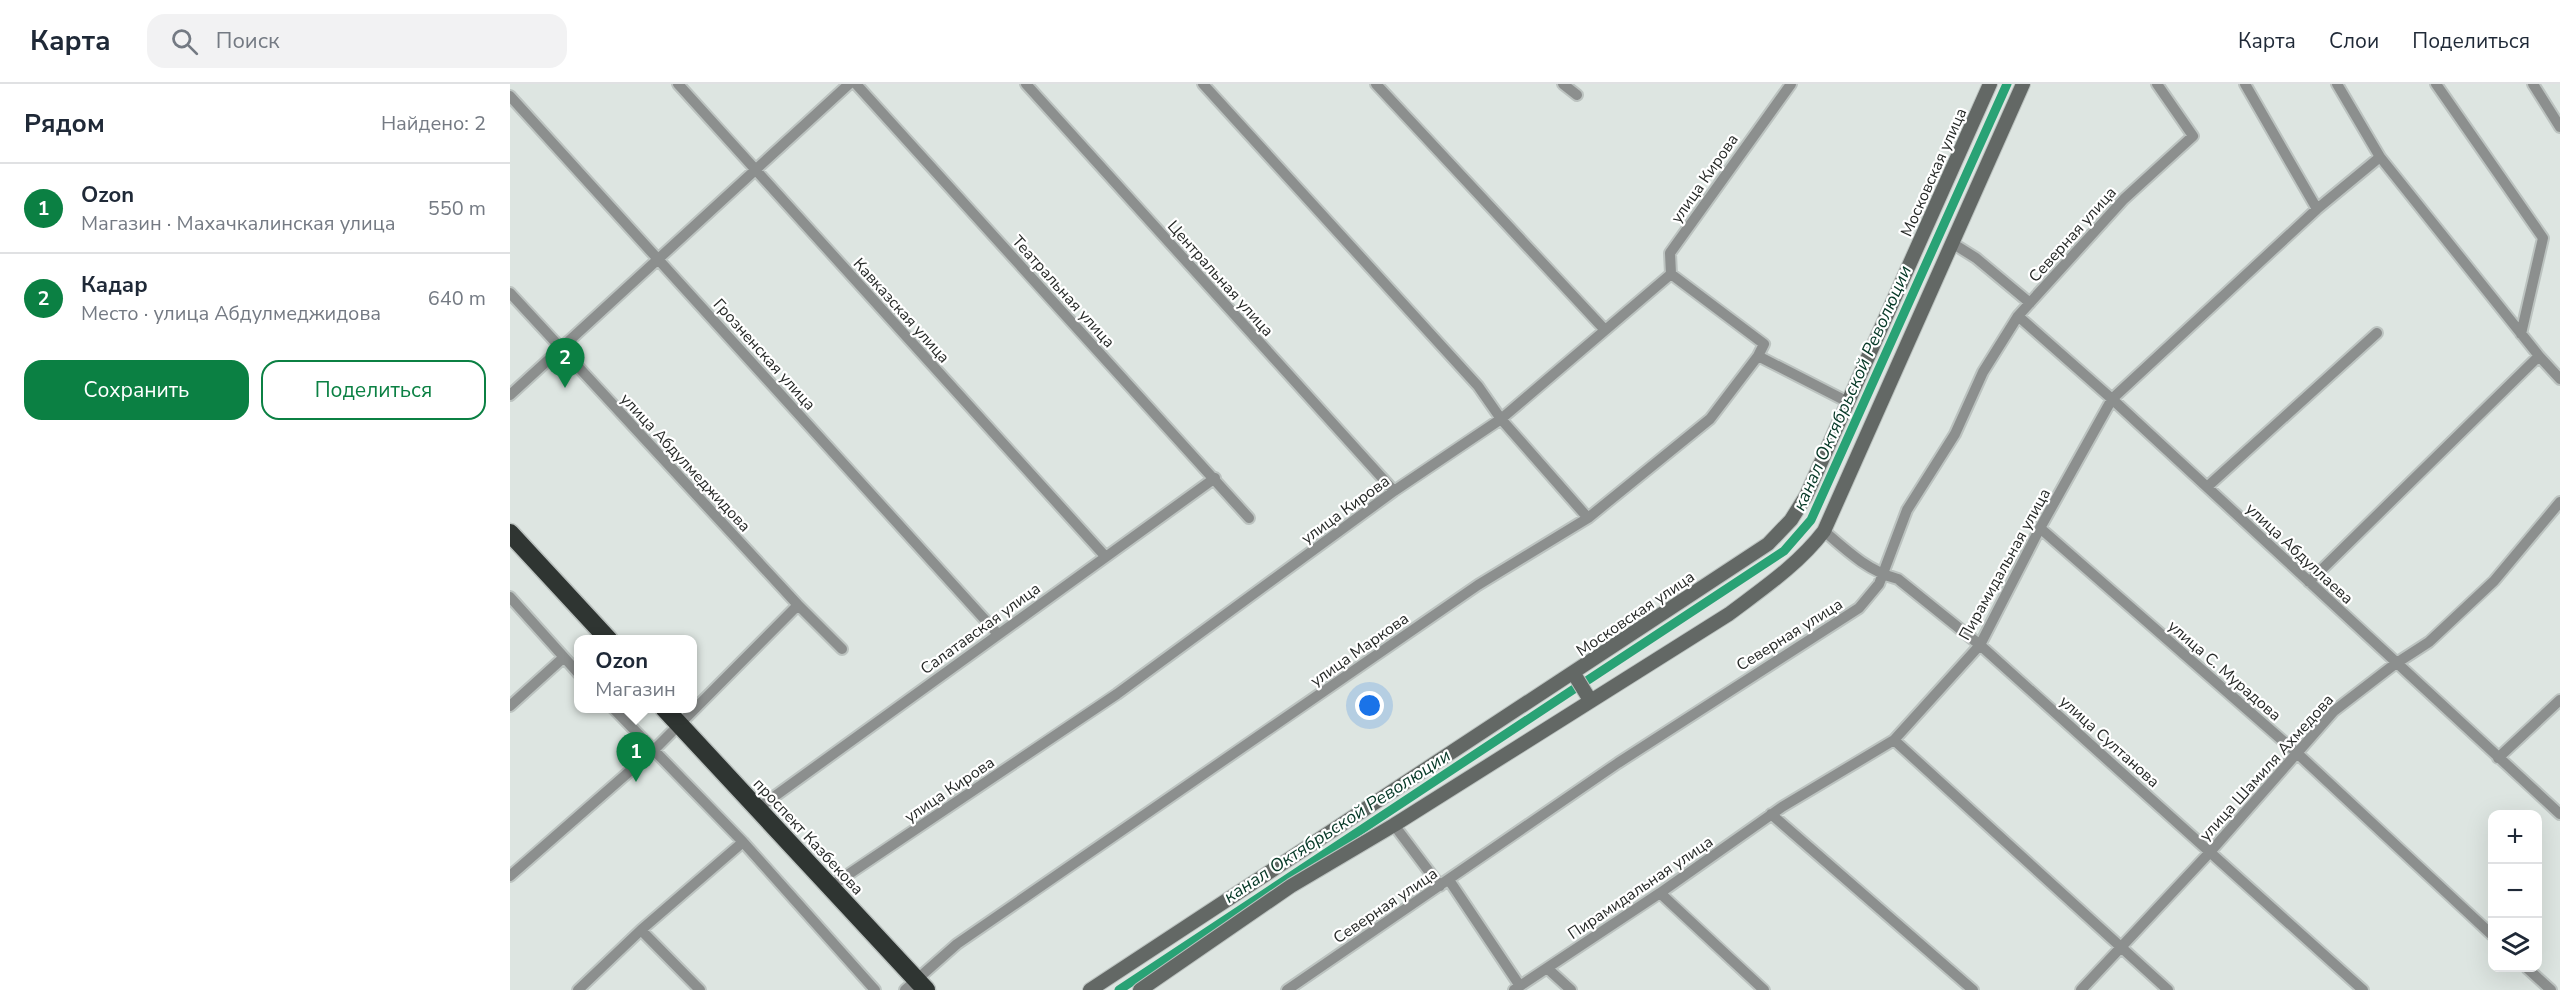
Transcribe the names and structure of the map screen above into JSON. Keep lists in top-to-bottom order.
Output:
{
  "streets": {
    "highway": ["проспект Казбекова"],
    "main road": ["Московская улица"],
    "street": [
      "улица Кирова",
      "Северная улица",
      "Центральная улица",
      "Театральная улица",
      "Кавказская улица",
      "Грозненская улица",
      "улица Абдулмеджидова",
      "улица Абдуллаева",
      "Пирамидальная улица",
      "Салатавская улица",
      "улица Маркова",
      "улица С. Мурадова",
      "улица Султанова",
      "улица Шамиля Ахмедова"
    ]
  },
  "crossings": [
    ["улица Кирова", "Центральная улица"],
    ["улица Кирова", "проспект Казбекова"],
    ["Северная улица", "улица Абдуллаева"],
    ["Северная улица", "улица Султанова"],
    ["Театральная улица", "Салатавская улица"],
    ["Кавказская улица", "Салатавская улица"],
    ["Грозненская улица", "Салатавская улица"],
    ["улица Абдуллаева", "Пирамидальная улица"],
    ["улица Абдуллаева", "улица Шамиля Ахмедова"],
    ["Пирамидальная улица", "улица С. Мурадова"],
    ["Пирамидальная улица", "улица Султанова"],
    ["Салатавская улица", "проспект Казбекова"],
    ["улица Маркова", "проспект Казбекова"],
    ["улица С. Мурадова", "улица Шамиля Ахмедова"],
    ["улица Султанова", "улица Шамиля Ахмедова"]
  ],
  "water": ["канал Октябрьской Революции"],
  "page": {
    "header": "Карта",
    "search": "Поиск",
    "nav": ["Карта", "Слои", "Поделиться"],
    "heading": ["Рядом", "Найдено: 2"],
    "list": [
      {
        "mark": "1",
        "name": "Ozon",
        "note": "Магазин · Махачкалинская улица",
        "value": "550 m"
      },
      {
        "mark": "2",
        "name": "Кадар",
        "note": "Место · улица Абдулмеджидова",
        "value": "640 m"
      }
    ],
    "pins": ["2", "1"],
    "buttons": ["Сохранить", "Поделиться"],
    "popup": ["Ozon", "Магазин"],
    "map_buttons": ["+", "−"]
  }
}
